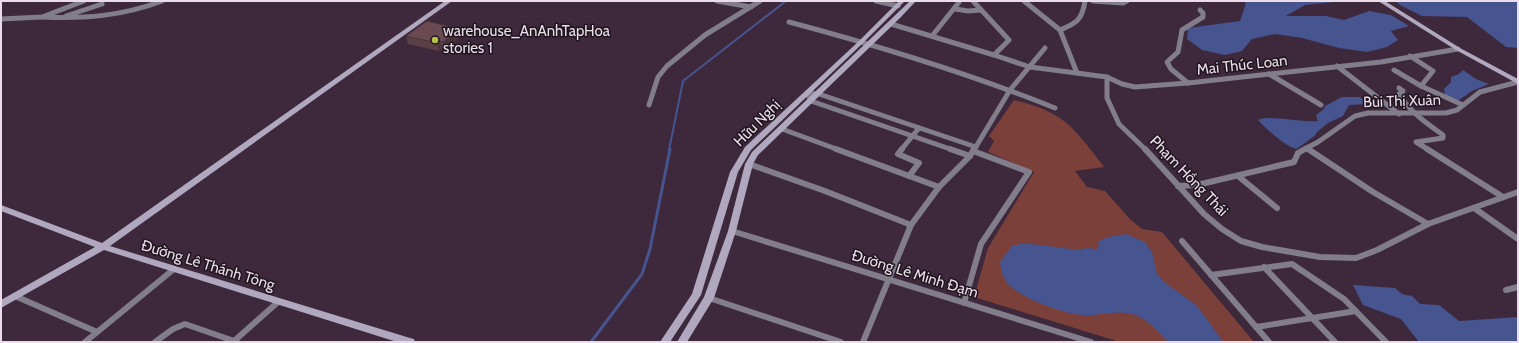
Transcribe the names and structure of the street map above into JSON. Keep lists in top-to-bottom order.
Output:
{
  "streets": {
    "main road": ["Hữu Nghị", "Đường Lê Thánh Tông"],
    "street": [
      "Mai Thúc Loan",
      "Bùi Thị Xuân",
      "Phạm Hồng Thái",
      "Đường Lê Minh Đạm"
    ]
  },
  "crossings": [
    ["Mai Thúc Loan", "Hữu Nghị"],
    ["Mai Thúc Loan", "Phạm Hồng Thái"],
    ["Bùi Thị Xuân", "Phạm Hồng Thái"],
    ["Hữu Nghị", "Đường Lê Minh Đạm"]
  ],
  "places": ["warehouse_AnAnhTapHoa stories 1"]
}
